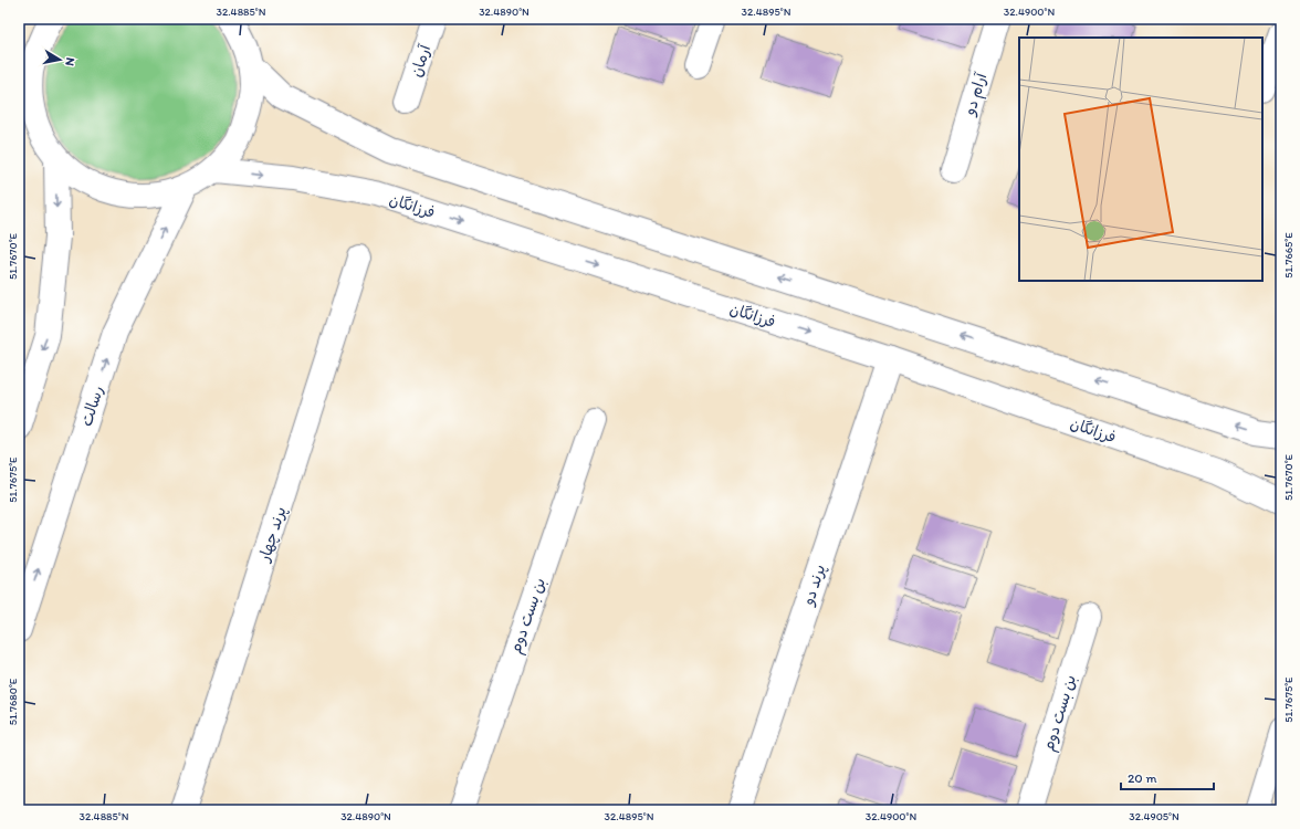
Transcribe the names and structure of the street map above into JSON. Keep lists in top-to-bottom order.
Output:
{
  "streets": {
    "street": [
      "آرمان",
      "آرام دو",
      "فرزانگان",
      "رسالت",
      "پرند چهار",
      "پرند دو",
      "بن بست دوم"
    ]
  },
  "crossings": [
    ["فرزانگان", "پرند دو"]
  ],
  "scale_bar": "20 m",
  "north": "right",
  "coordinates": [
    "32.4885°N",
    "32.4890°N",
    "32.4895°N",
    "32.4900°N",
    "51.7665°E",
    "51.7670°E",
    "51.7675°E",
    "51.7680°E",
    "32.4905°N"
  ]
}
